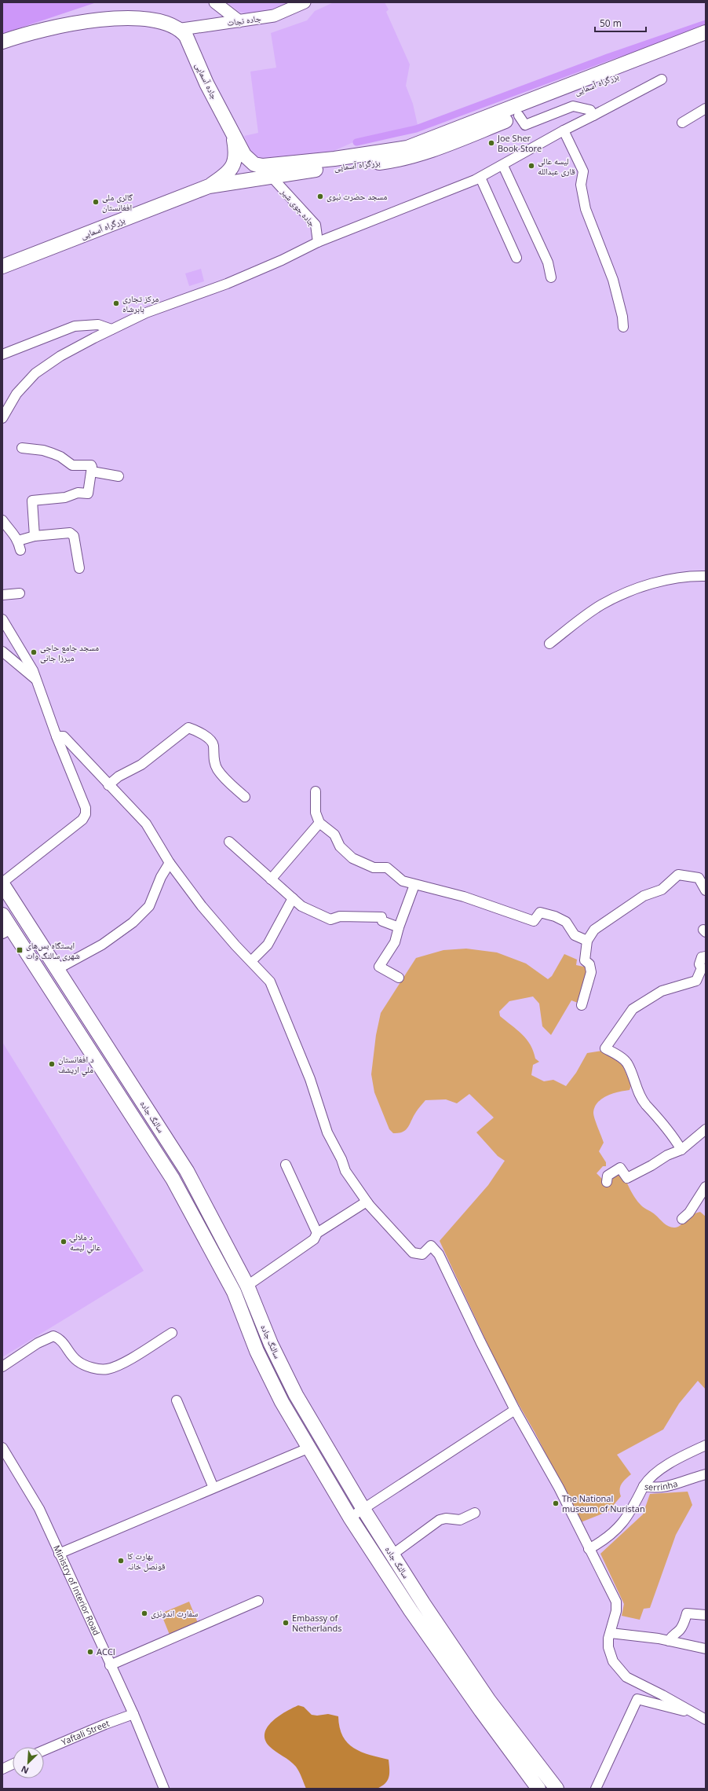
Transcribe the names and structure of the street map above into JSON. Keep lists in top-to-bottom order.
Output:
{
  "streets": {
    "highway": ["جاده آسمایی", "بزرگراه آسمایی", "سالنگ جاده"],
    "main road": ["جاده نجات"],
    "street": [
      "جاده جوی شیر",
      "serrinha",
      "Ministry of Interior Road",
      "Yaftali Street"
    ]
  },
  "crossings": [
    ["جاده نجات", "جاده آسمایی"],
    ["جاده آسمایی", "بزرگراه آسمایی"],
    ["بزرگراه آسمایی", "جاده جوی شیر"],
    ["Ministry of Interior Road", "Yaftali Street"]
  ],
  "places": {
    "other": [
      "Joe Sher Book Store",
      "لیسه عالی قاری عبدالله",
      "مسجد حضرت نبوی",
      "گالری ملی افغانستان",
      "مرکز تجاری بابرشاه",
      "مسجد جامع حاجی میرزا جانی",
      "د افغانستان ملي اریشف",
      "د ملالۍ عالي لیسه",
      "The National museum of Nuristan",
      "بھارت کا قونصل خانہ",
      "سفارت اندونزی",
      "Embassy of Netherlands",
      "ACCI"
    ],
    "transit": ["ایستگاه بس‌های شهری سالنگ وات"]
  },
  "scale_bar": "50 m",
  "north": "bottom left"
}
